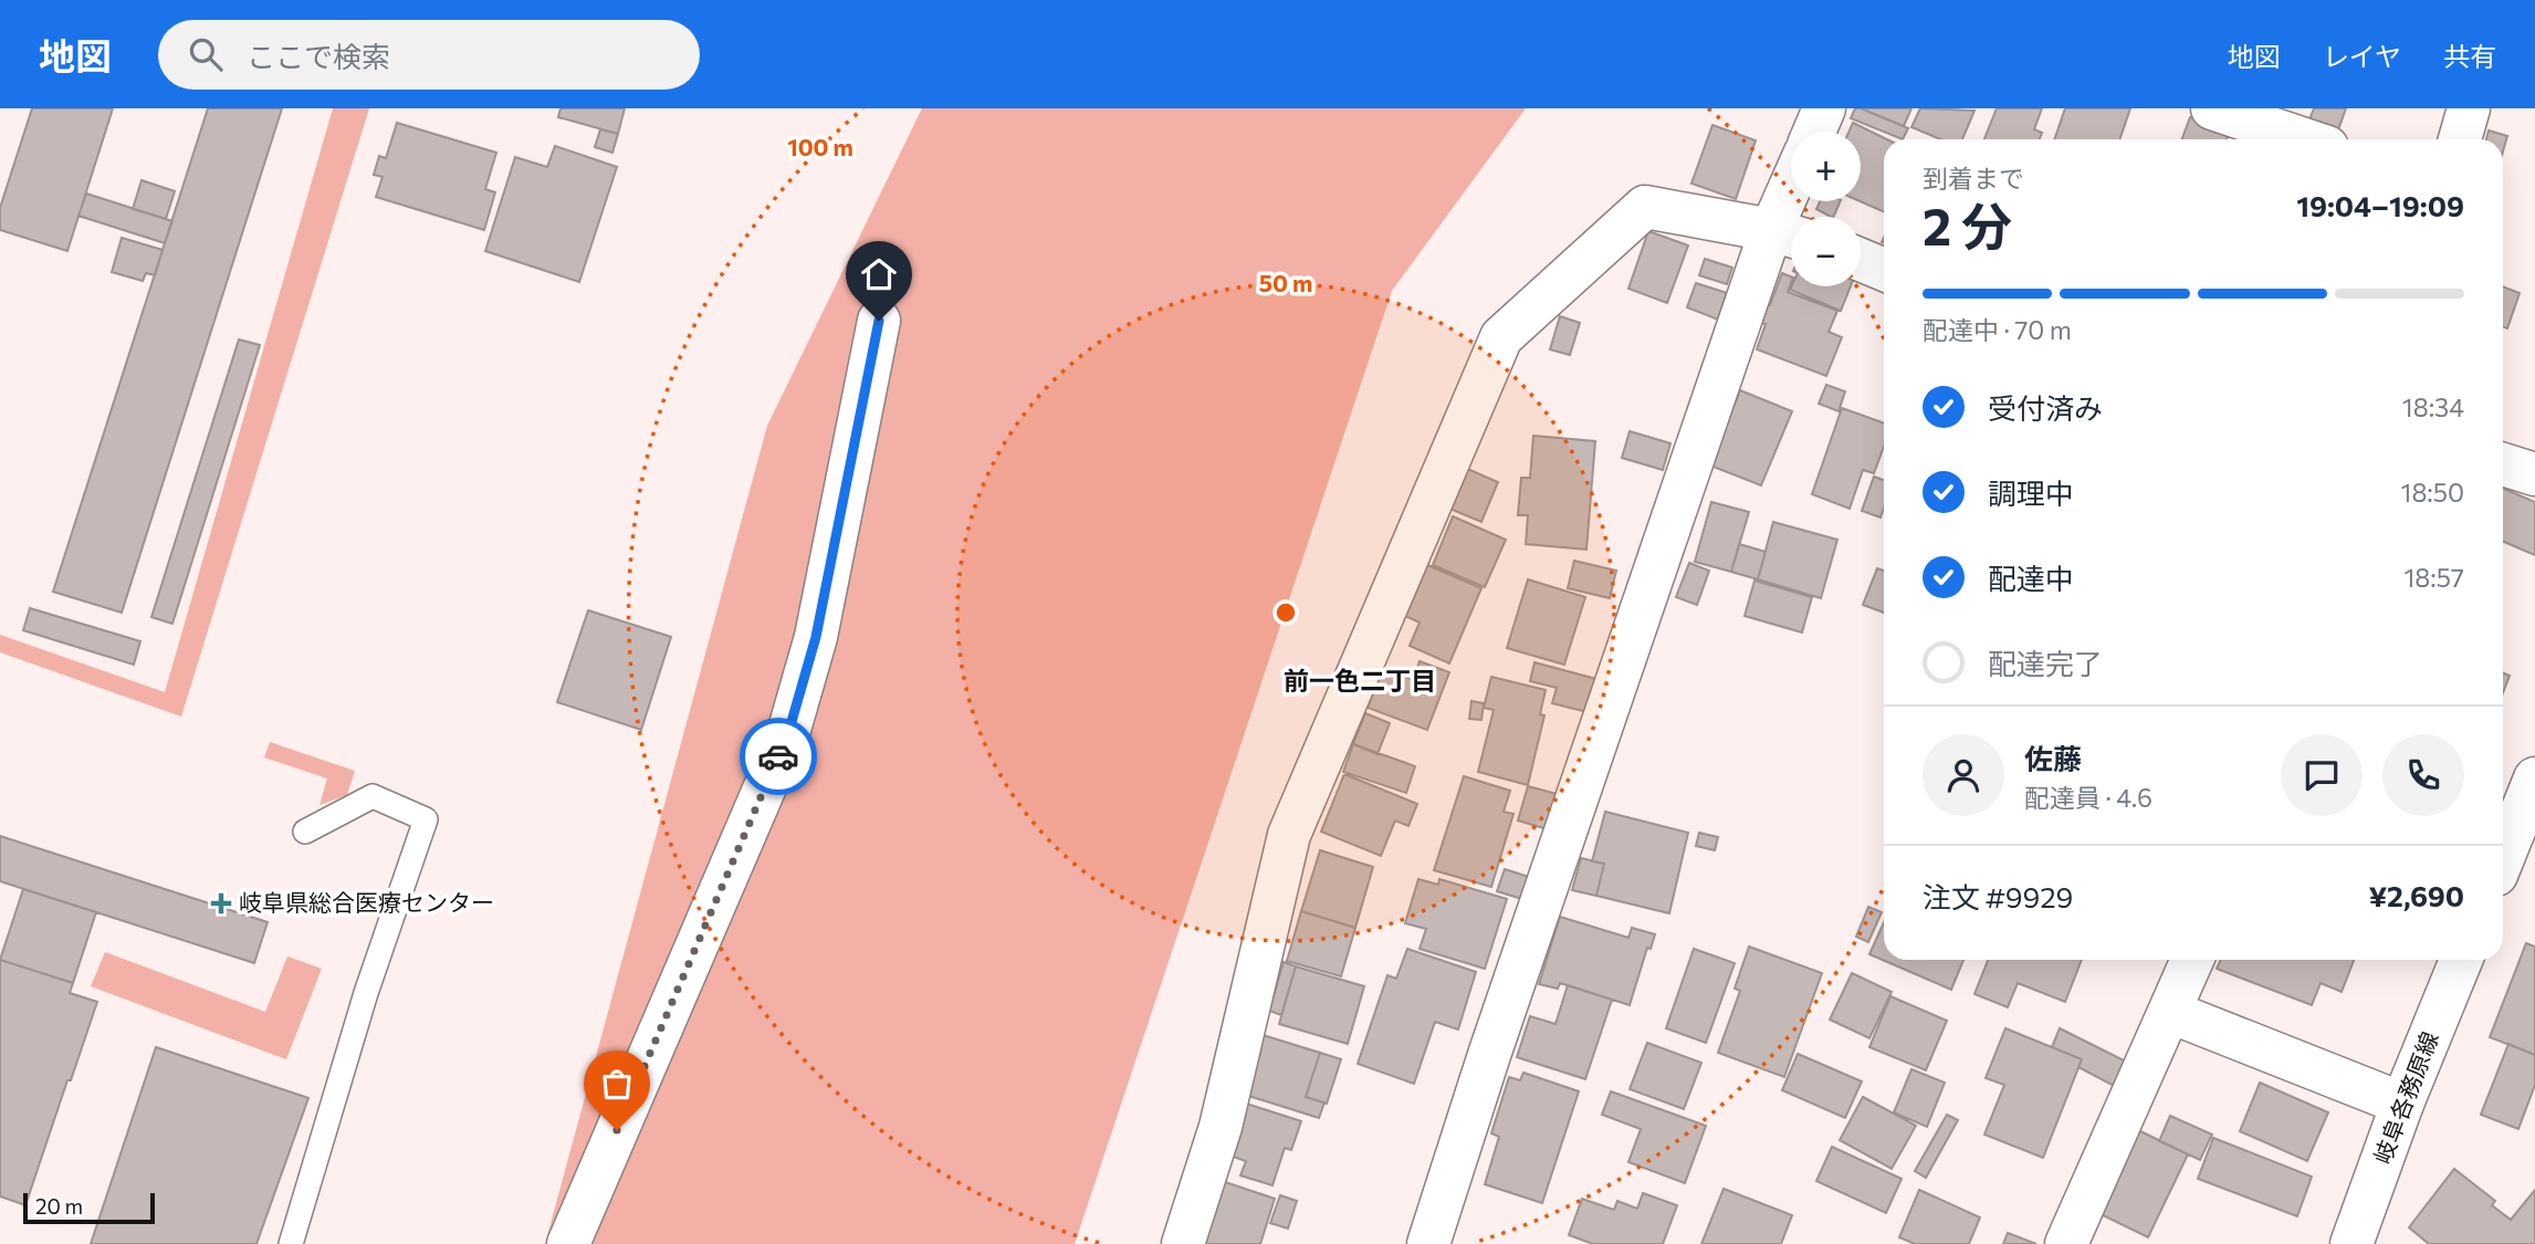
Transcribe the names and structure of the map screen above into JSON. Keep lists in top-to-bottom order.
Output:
{
  "streets": {
    "street": ["岐阜各務原線"]
  },
  "districts": ["前一色二丁目"],
  "places": {
    "health": ["岐阜県総合医療センター"]
  },
  "scale_bar": "20 m",
  "page": {
    "header": "地図",
    "search": "ここで検索",
    "nav": ["地図", "レイヤ", "共有"],
    "map_buttons": ["+", "−"],
    "heading": ["2 分", "到着まで", "19:04–19:09"],
    "panel": [
      "佐藤",
      "配達員 · 4.6",
      "注文 #9929",
      "¥2,690"
    ],
    "bar": "配達中 · 70 m",
    "list": [
      ["受付済み", "18:34"],
      ["調理中", "18:50"],
      ["配達中", "18:57"],
      "配達完了"
    ],
    "scale": "20 m"
  },
  "rings": ["100 m", "50 m"]
}
